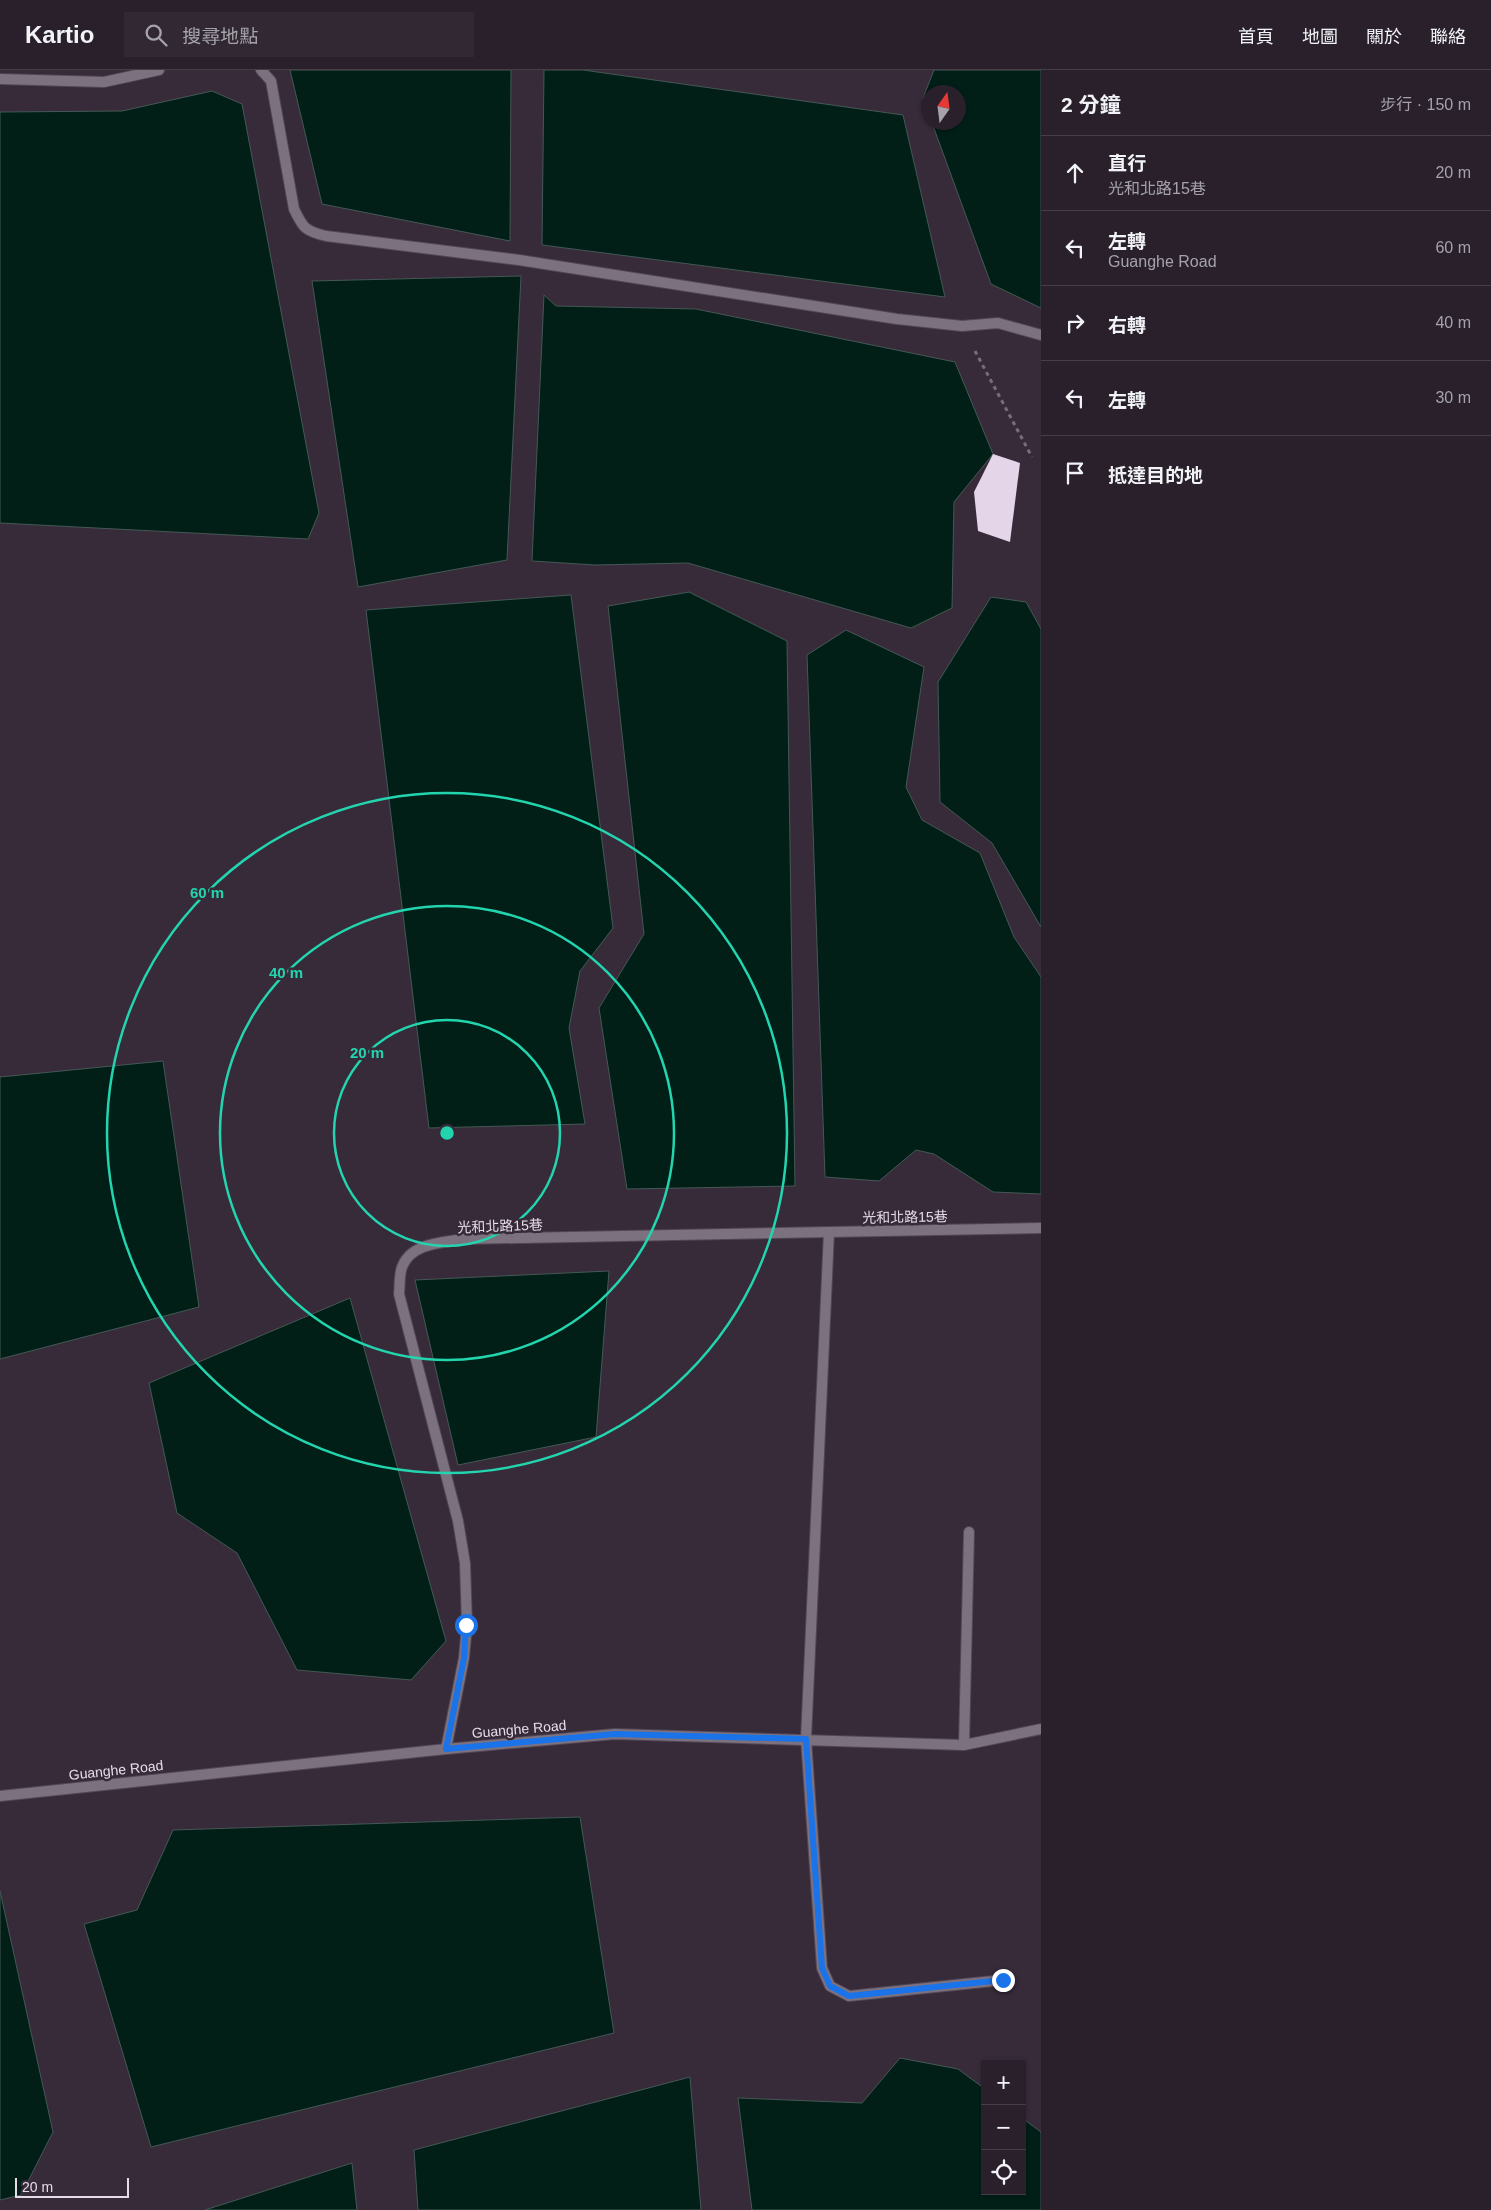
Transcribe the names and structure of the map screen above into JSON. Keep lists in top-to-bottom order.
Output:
{
  "streets": {
    "street": ["光和北路15巷", "Guanghe Road"]
  },
  "crossings": [
    ["光和北路15巷", "Guanghe Road"]
  ],
  "scale_bar": "20 m",
  "north": "top",
  "page": {
    "header": "Kartio",
    "search": "搜尋地點",
    "nav": [
      "首頁",
      "地圖",
      "關於",
      "聯絡"
    ],
    "heading": ["2 分鐘", "步行 · 150 m"],
    "list": [
      ["直行", "光和北路15巷", "20 m"],
      ["左轉", "Guanghe Road", "60 m"],
      ["右轉", "40 m"],
      ["左轉", "30 m"],
      "抵達目的地"
    ],
    "map_buttons": ["+", "−"],
    "scale": "20 m"
  },
  "rings": ["60 m", "40 m", "20 m"]
}
